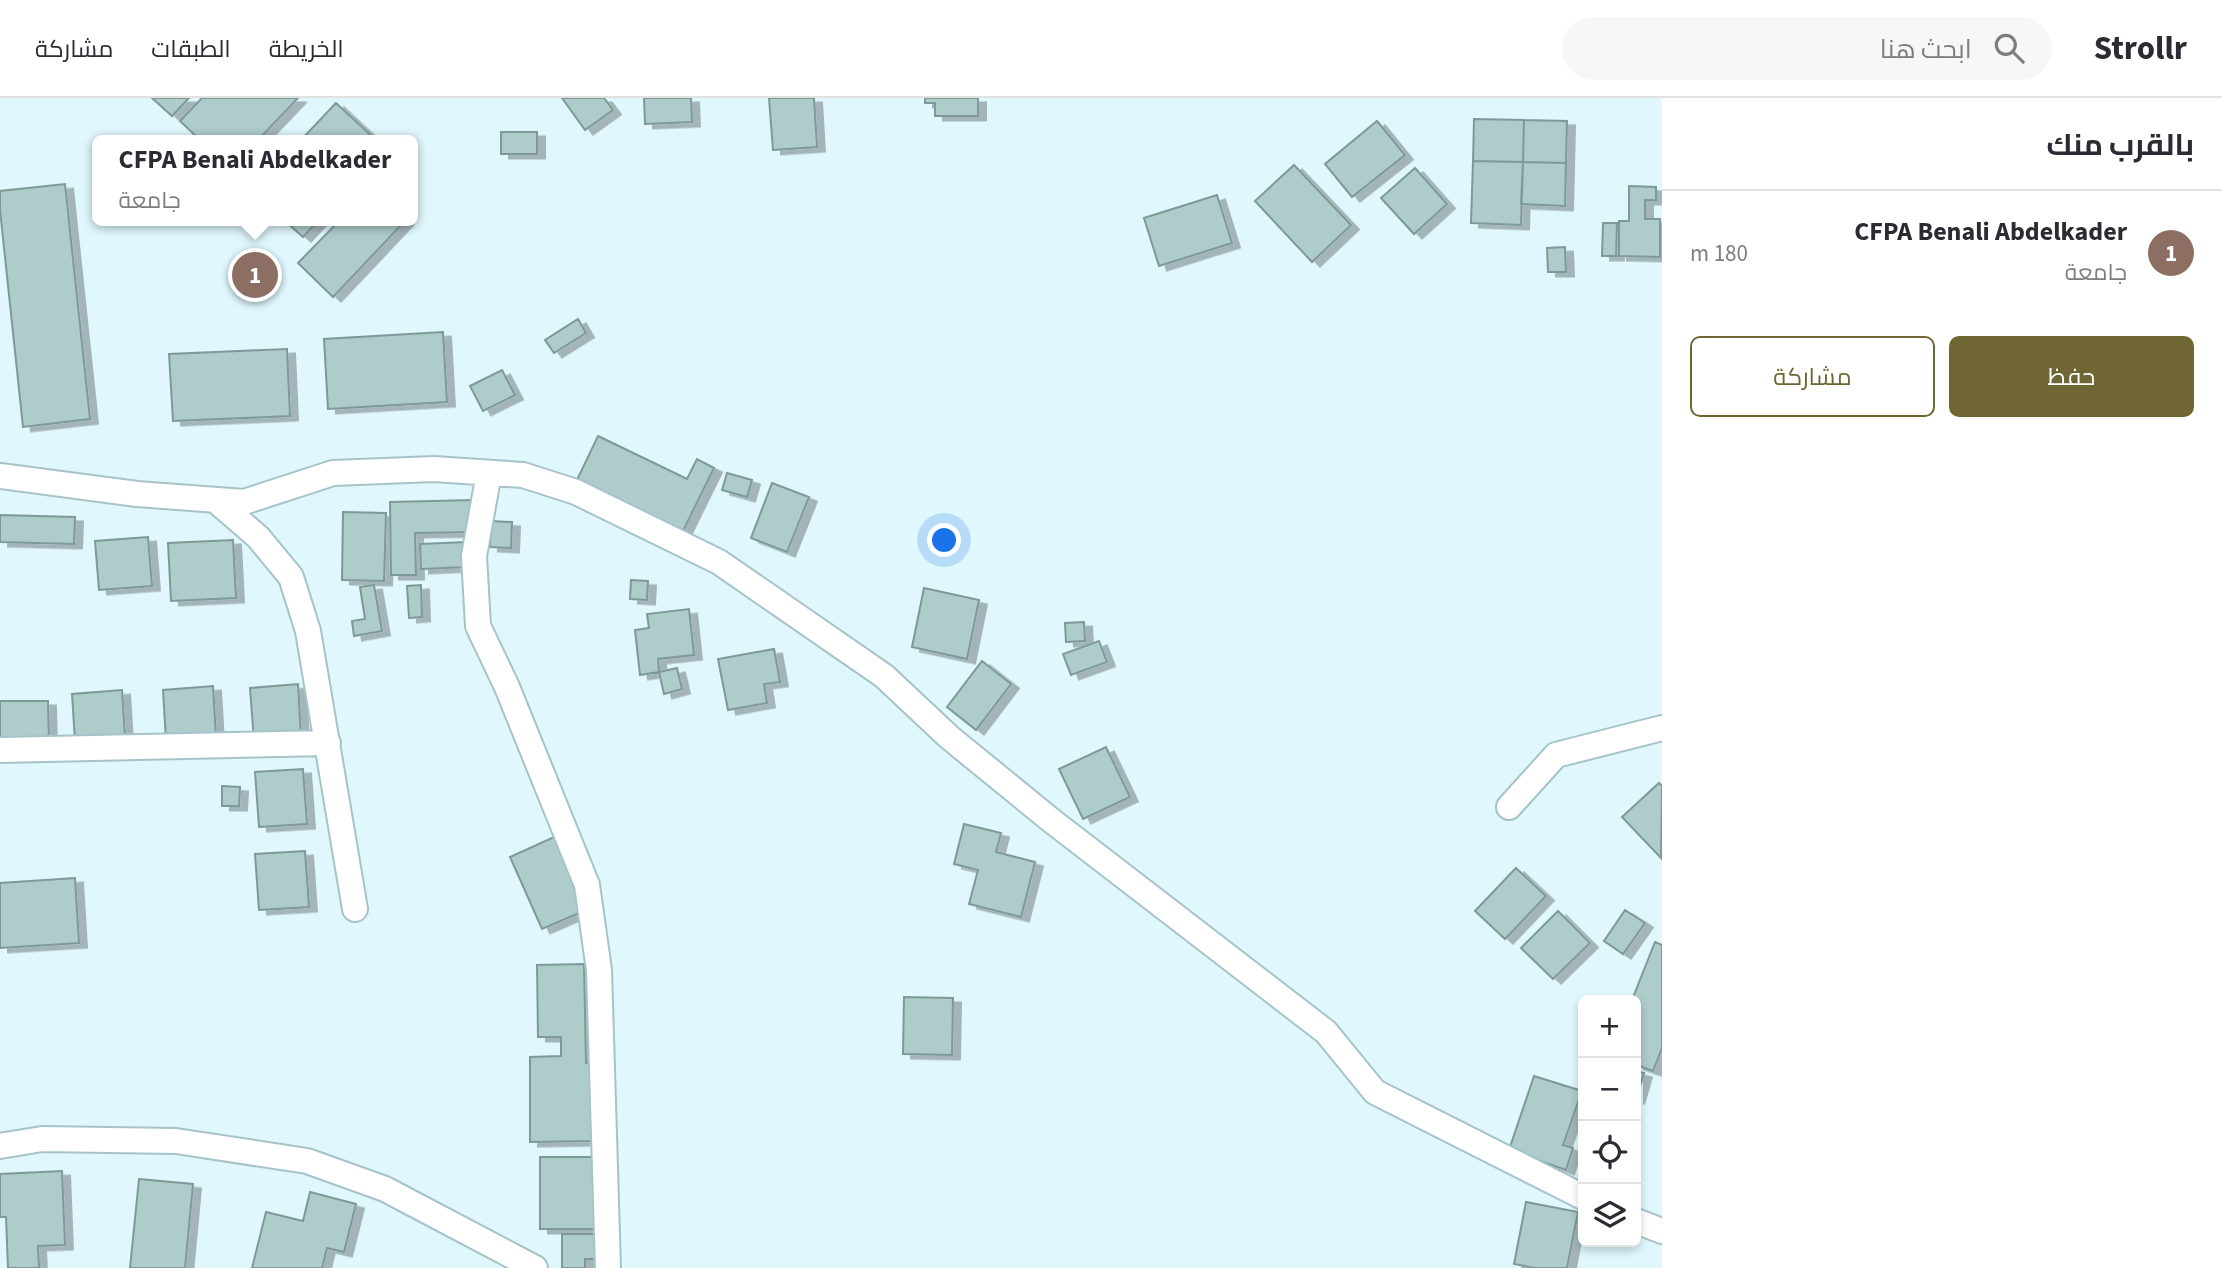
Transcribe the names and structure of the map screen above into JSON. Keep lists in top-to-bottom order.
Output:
{
  "page": {
    "header": "Strollr",
    "search": "ابحث هنا",
    "nav": ["الخريطة", "الطبقات", "مشاركة"],
    "heading": "بالقرب منك",
    "popup": ["CFPA Benali Abdelkader", "جامعة"],
    "list": [
      {
        "mark": "1",
        "name": "CFPA Benali Abdelkader",
        "note": "جامعة",
        "value": "180 m"
      }
    ],
    "pins": "1",
    "buttons": ["حفظ", "مشاركة"],
    "map_buttons": ["+", "−"]
  }
}
